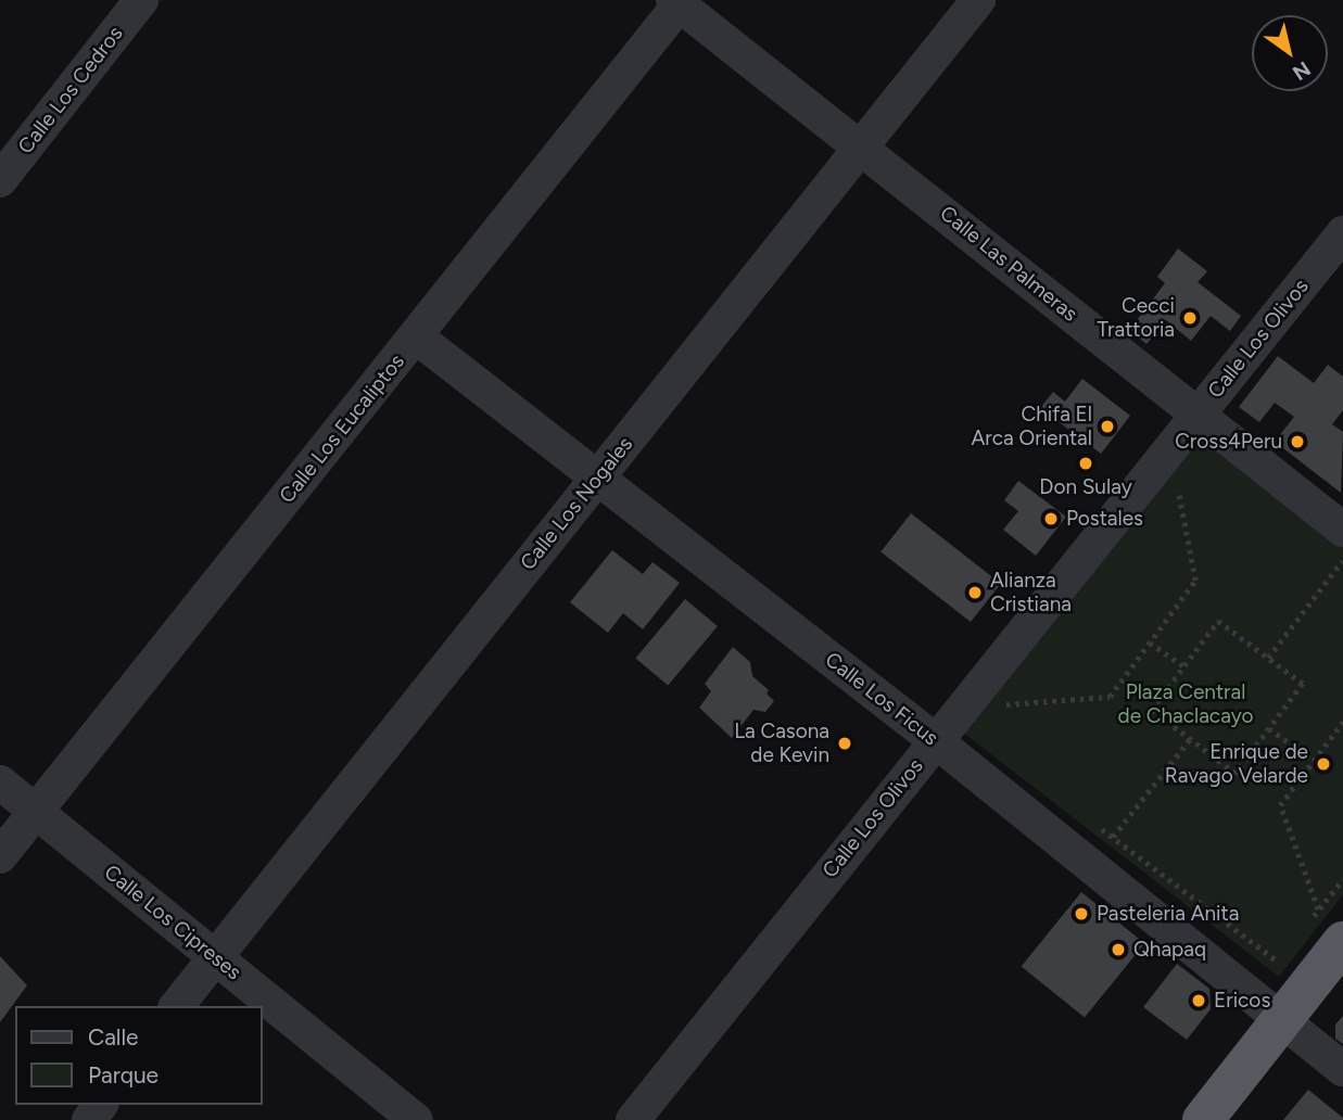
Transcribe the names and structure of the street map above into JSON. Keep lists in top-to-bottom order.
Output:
{
  "streets": {
    "street": [
      "Calle Los Cedros",
      "Calle Las Palmeras",
      "Calle Los Olivos",
      "Calle Los Eucaliptos",
      "Calle Los Nogales",
      "Calle Los Ficus",
      "Calle Los Cipreses"
    ]
  },
  "crossings": [
    ["Calle Las Palmeras", "Calle Los Olivos"],
    ["Calle Las Palmeras", "Calle Los Eucaliptos"],
    ["Calle Las Palmeras", "Calle Los Nogales"],
    ["Calle Los Olivos", "Calle Los Ficus"],
    ["Calle Los Eucaliptos", "Calle Los Ficus"],
    ["Calle Los Eucaliptos", "Calle Los Cipreses"],
    ["Calle Los Nogales", "Calle Los Ficus"],
    ["Calle Los Nogales", "Calle Los Cipreses"]
  ],
  "parks": ["Plaza Central de Chaclacayo"],
  "places": [
    "Cecci Trattoria",
    "Chifa El Arca Oriental",
    "Cross4Peru",
    "Don Sulay",
    "Postales",
    "Alianza Cristiana",
    "La Casona de Kevin",
    "Enrique de Ravago Velarde",
    "Pasteleria Anita",
    "Qhapaq",
    "Ericos"
  ],
  "legend": ["Calle", "Parque"],
  "north": "bottom right"
}
